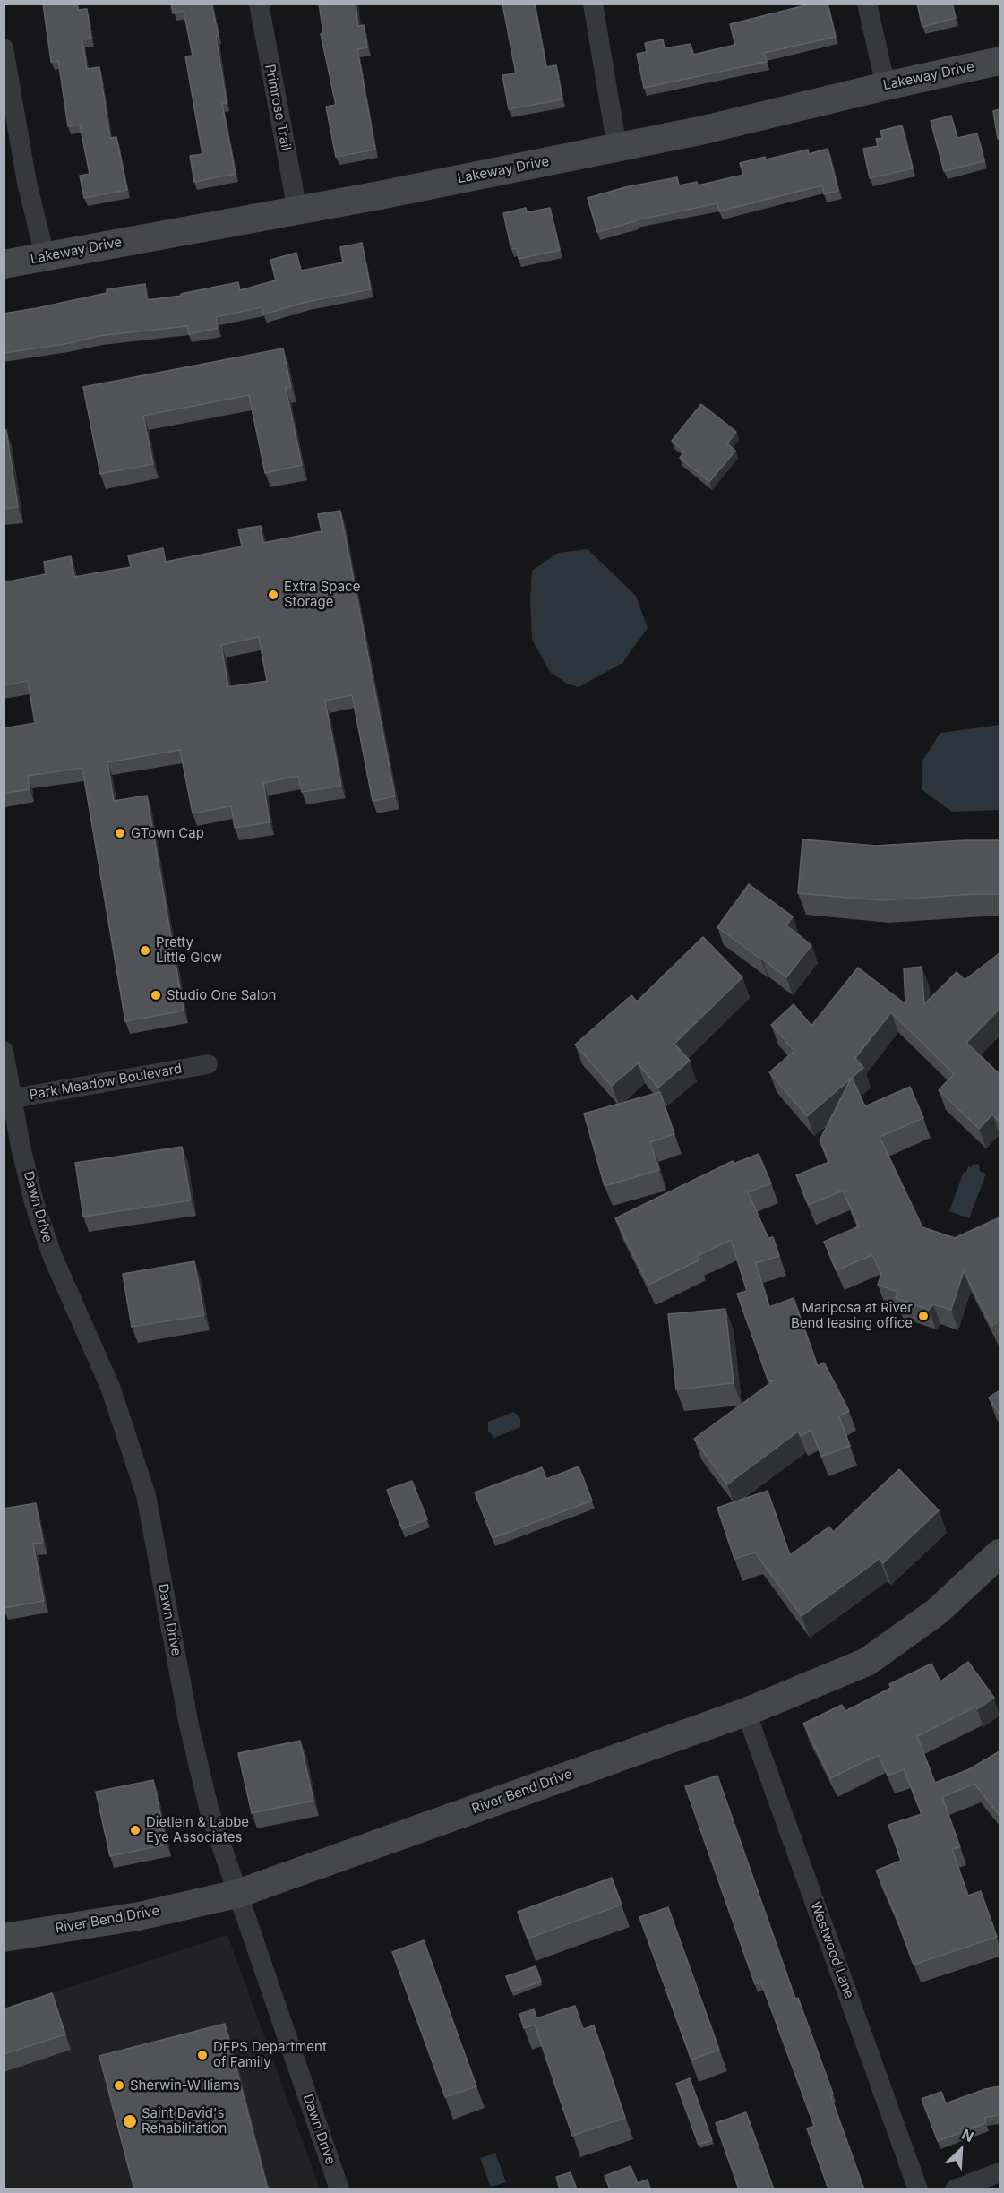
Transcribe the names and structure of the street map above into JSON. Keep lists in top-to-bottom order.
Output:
{
  "streets": {
    "street": [
      "Lakeway Drive",
      "Primrose Trail",
      "Park Meadow Boulevard",
      "Dawn Drive",
      "River Bend Drive",
      "Westwood Lane"
    ]
  },
  "crossings": [
    ["Lakeway Drive", "Primrose Trail"],
    ["Park Meadow Boulevard", "Dawn Drive"],
    ["Dawn Drive", "River Bend Drive"],
    ["River Bend Drive", "Westwood Lane"]
  ],
  "places": [
    "Extra Space Storage",
    "GTown Cap",
    "Pretty Little Glow",
    "Studio One Salon",
    "Mariposa at River Bend leasing office",
    "Dietlein & Labbe Eye Associates",
    "DFPS Department of Family",
    "Sherwin-Williams",
    "Saint David's Rehabilitation"
  ],
  "north": "top right"
}
